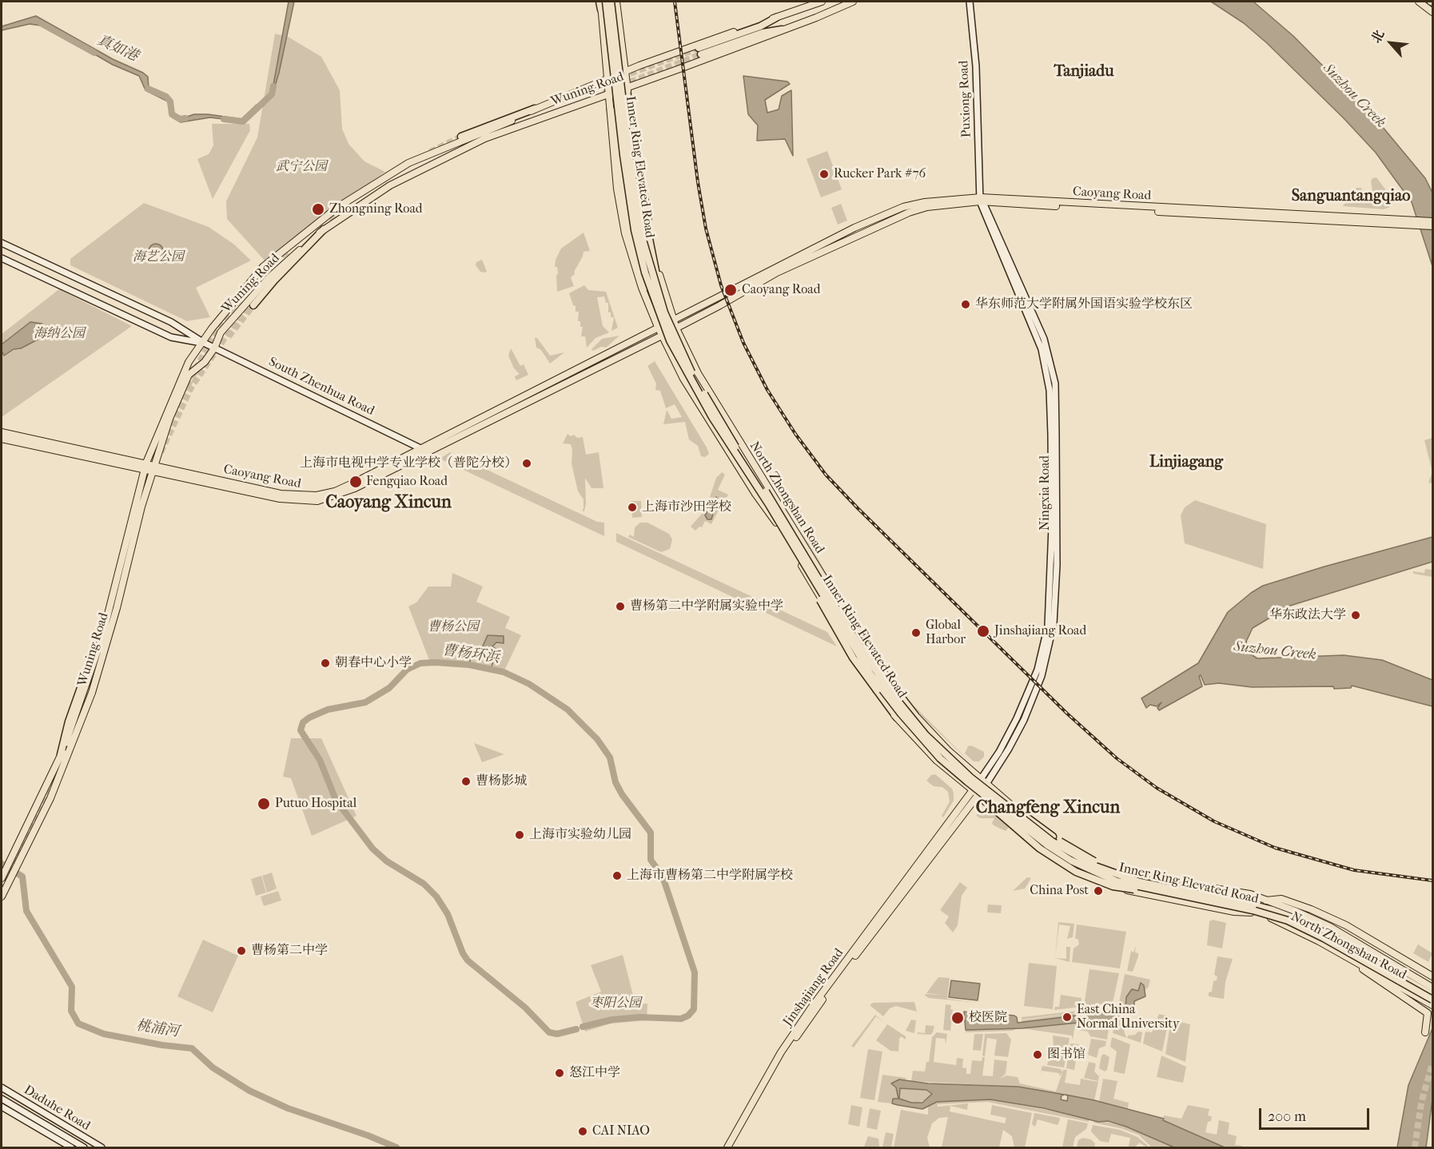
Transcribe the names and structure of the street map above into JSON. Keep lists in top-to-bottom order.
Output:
{
  "streets": {
    "highway": ["Inner Ring Elevated Road"],
    "main road": [
      "Wuning Road",
      "Puxiong Road",
      "Caoyang Road",
      "South Zhenhua Road",
      "Ningxia Road",
      "North Zhongshan Road",
      "Jinshajiang Road",
      "Daduhe Road"
    ]
  },
  "crossings": [
    ["Wuning Road", "Caoyang Road"],
    ["Wuning Road", "South Zhenhua Road"],
    ["Wuning Road", "North Zhongshan Road"],
    ["Puxiong Road", "Caoyang Road"],
    ["Puxiong Road", "Ningxia Road"],
    ["Caoyang Road", "South Zhenhua Road"],
    ["Caoyang Road", "Ningxia Road"],
    ["Caoyang Road", "North Zhongshan Road"],
    ["Ningxia Road", "North Zhongshan Road"],
    ["Ningxia Road", "Jinshajiang Road"],
    ["North Zhongshan Road", "Jinshajiang Road"]
  ],
  "districts": [
    "Tanjiadu",
    "Sanguantangqiao",
    "Linjiagang",
    "Caoyang Xincun",
    "Changfeng Xincun"
  ],
  "water": [
    "真如港",
    "Suzhou Creek",
    "曹杨环浜",
    "桃浦河"
  ],
  "parks": [
    "武宁公园",
    "海艺公园",
    "海纳公园",
    "曹杨公园",
    "枣阳公园"
  ],
  "places": [
    "Rucker Park #76",
    "Zhongning Road",
    "Caoyang Road",
    "华东师范大学附属外国语实验学校东区",
    "上海市电视中学专业学校（普陀分校）",
    "Fengqiao Road",
    "上海市沙田学校",
    "曹杨第二中学附属实验中学",
    "华东政法大学",
    "Jinshajiang Road",
    "Global Harbor",
    "朝春中心小学",
    "曹杨影城",
    "Putuo Hospital",
    "上海市实验幼儿园",
    "上海市曹杨第二中学附属学校",
    "China Post",
    "曹杨第二中学",
    "East China Normal University",
    "校医院",
    "图书馆",
    "怒江中学",
    "CAI NIAO"
  ],
  "scale_bar": "200 m",
  "north": "top left"
}
